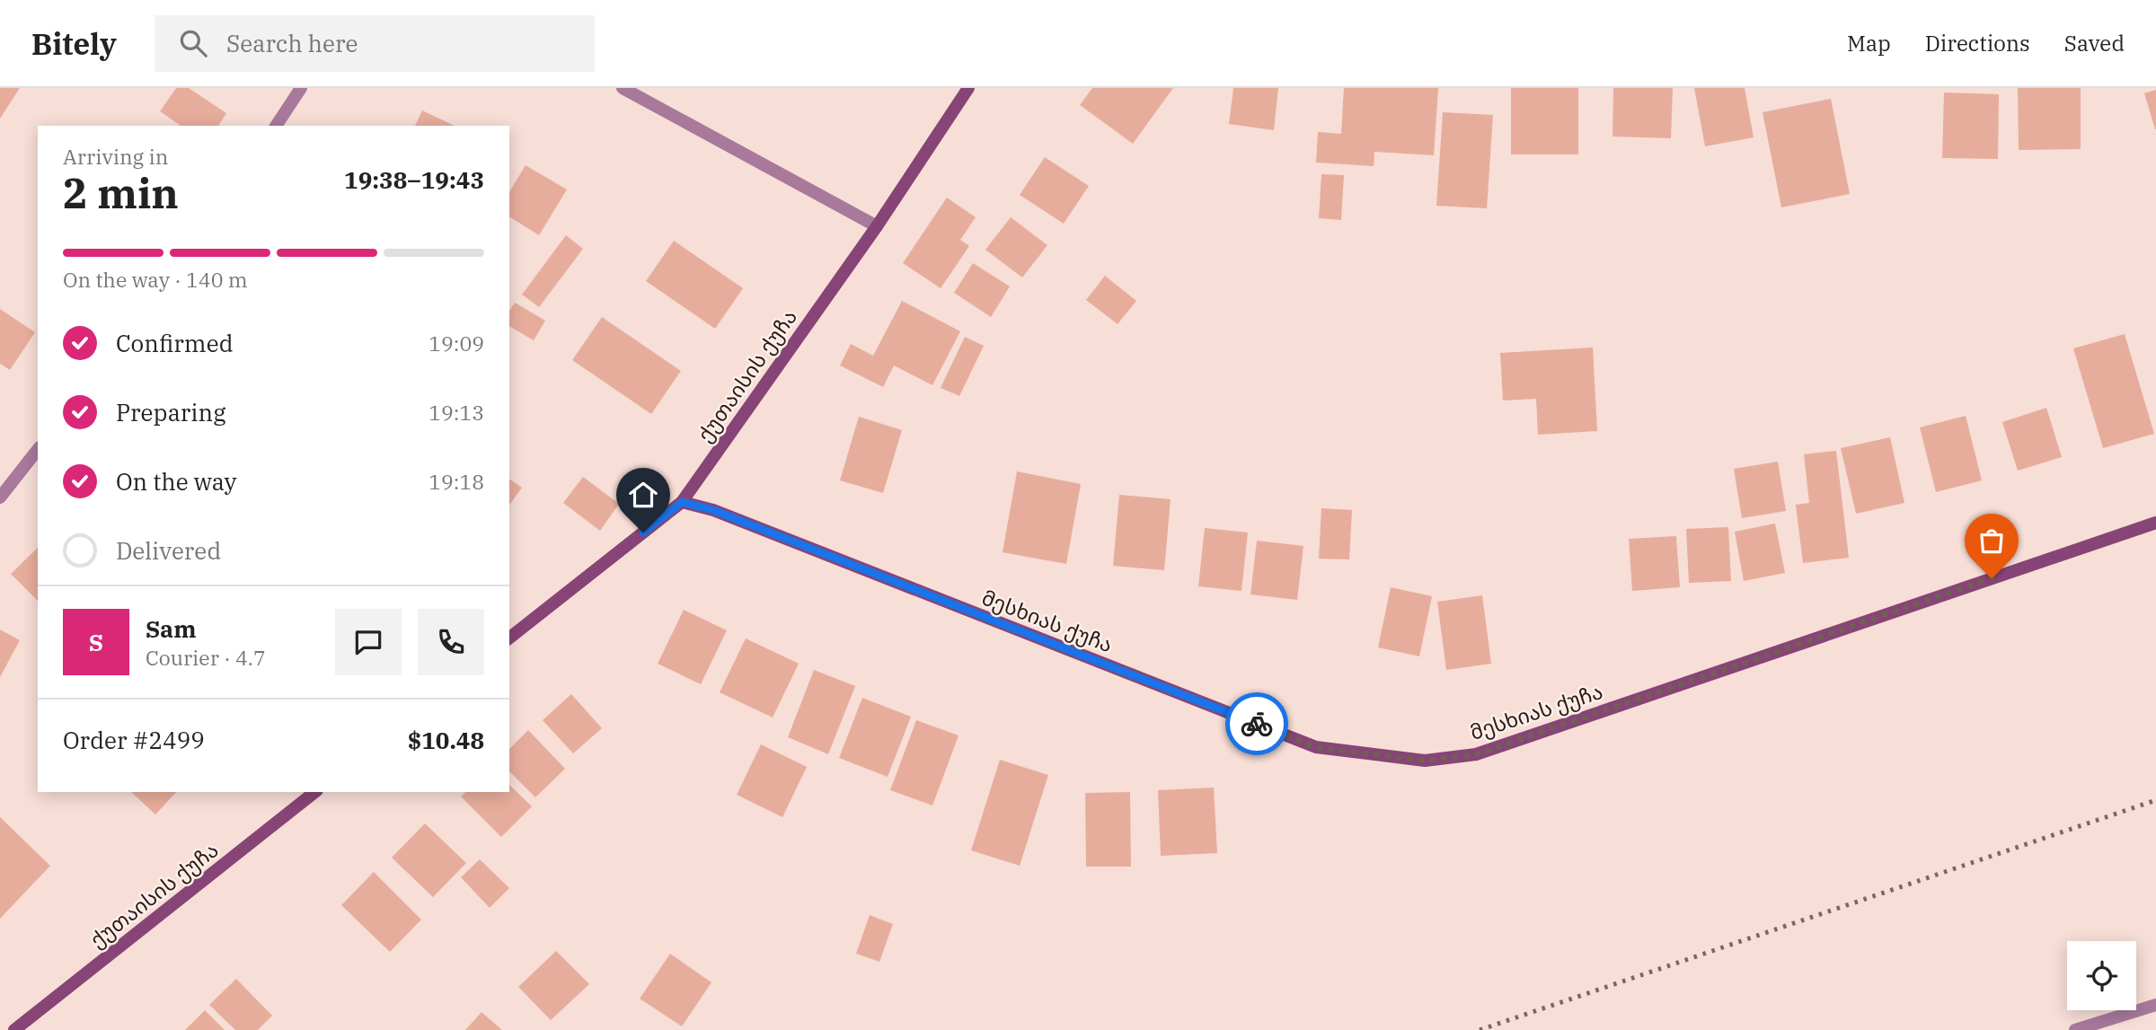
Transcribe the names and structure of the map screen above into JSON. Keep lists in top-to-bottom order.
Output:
{
  "streets": {
    "street": ["ქუთაისის ქუჩა", "მესხიას ქუჩა"]
  },
  "crossings": [
    ["ქუთაისის ქუჩა", "მესხიას ქუჩა"]
  ],
  "page": {
    "header": "Bitely",
    "search": "Search here",
    "nav": ["Map", "Directions", "Saved"],
    "heading": ["2 min", "Arriving in", "19:38–19:43"],
    "panel": [
      "Sam",
      "Courier · 4.7",
      "Order #2499",
      "$10.48"
    ],
    "bar": "On the way · 140 m",
    "list": [
      ["Confirmed", "19:09"],
      ["Preparing", "19:13"],
      ["On the way", "19:18"],
      "Delivered"
    ],
    "round": "S"
  }
}
